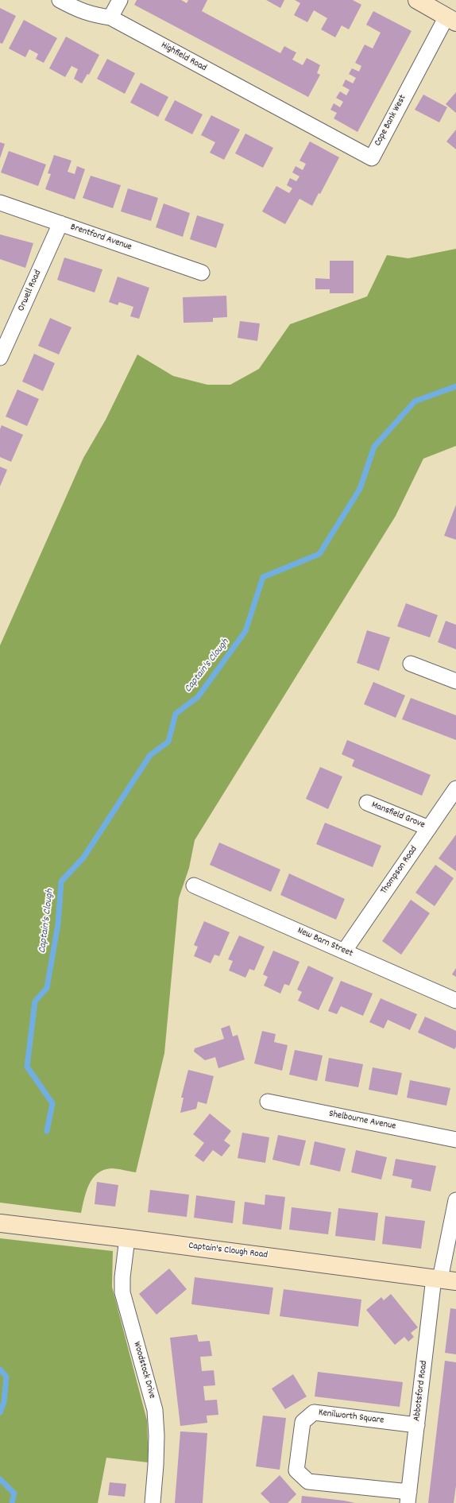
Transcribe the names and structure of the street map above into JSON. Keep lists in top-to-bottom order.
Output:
{
  "streets": {
    "street": [
      "Highfield Road",
      "Cope Bank West",
      "Brentford Avenue",
      "Orwell Road",
      "Mansfield Grove",
      "Thompson Road",
      "New Barn Street",
      "Shelbourne Avenue",
      "Captain's Clough Road",
      "Woodstock Drive",
      "Abbotsford Road",
      "Kenilworth Square"
    ]
  },
  "crossings": [
    ["Highfield Road", "Cope Bank West"],
    ["Brentford Avenue", "Orwell Road"],
    ["Mansfield Grove", "Thompson Road"],
    ["Thompson Road", "New Barn Street"],
    ["Captain's Clough Road", "Woodstock Drive"],
    ["Captain's Clough Road", "Abbotsford Road"],
    ["Abbotsford Road", "Kenilworth Square"]
  ],
  "water": ["Captain's Clough"]
}
